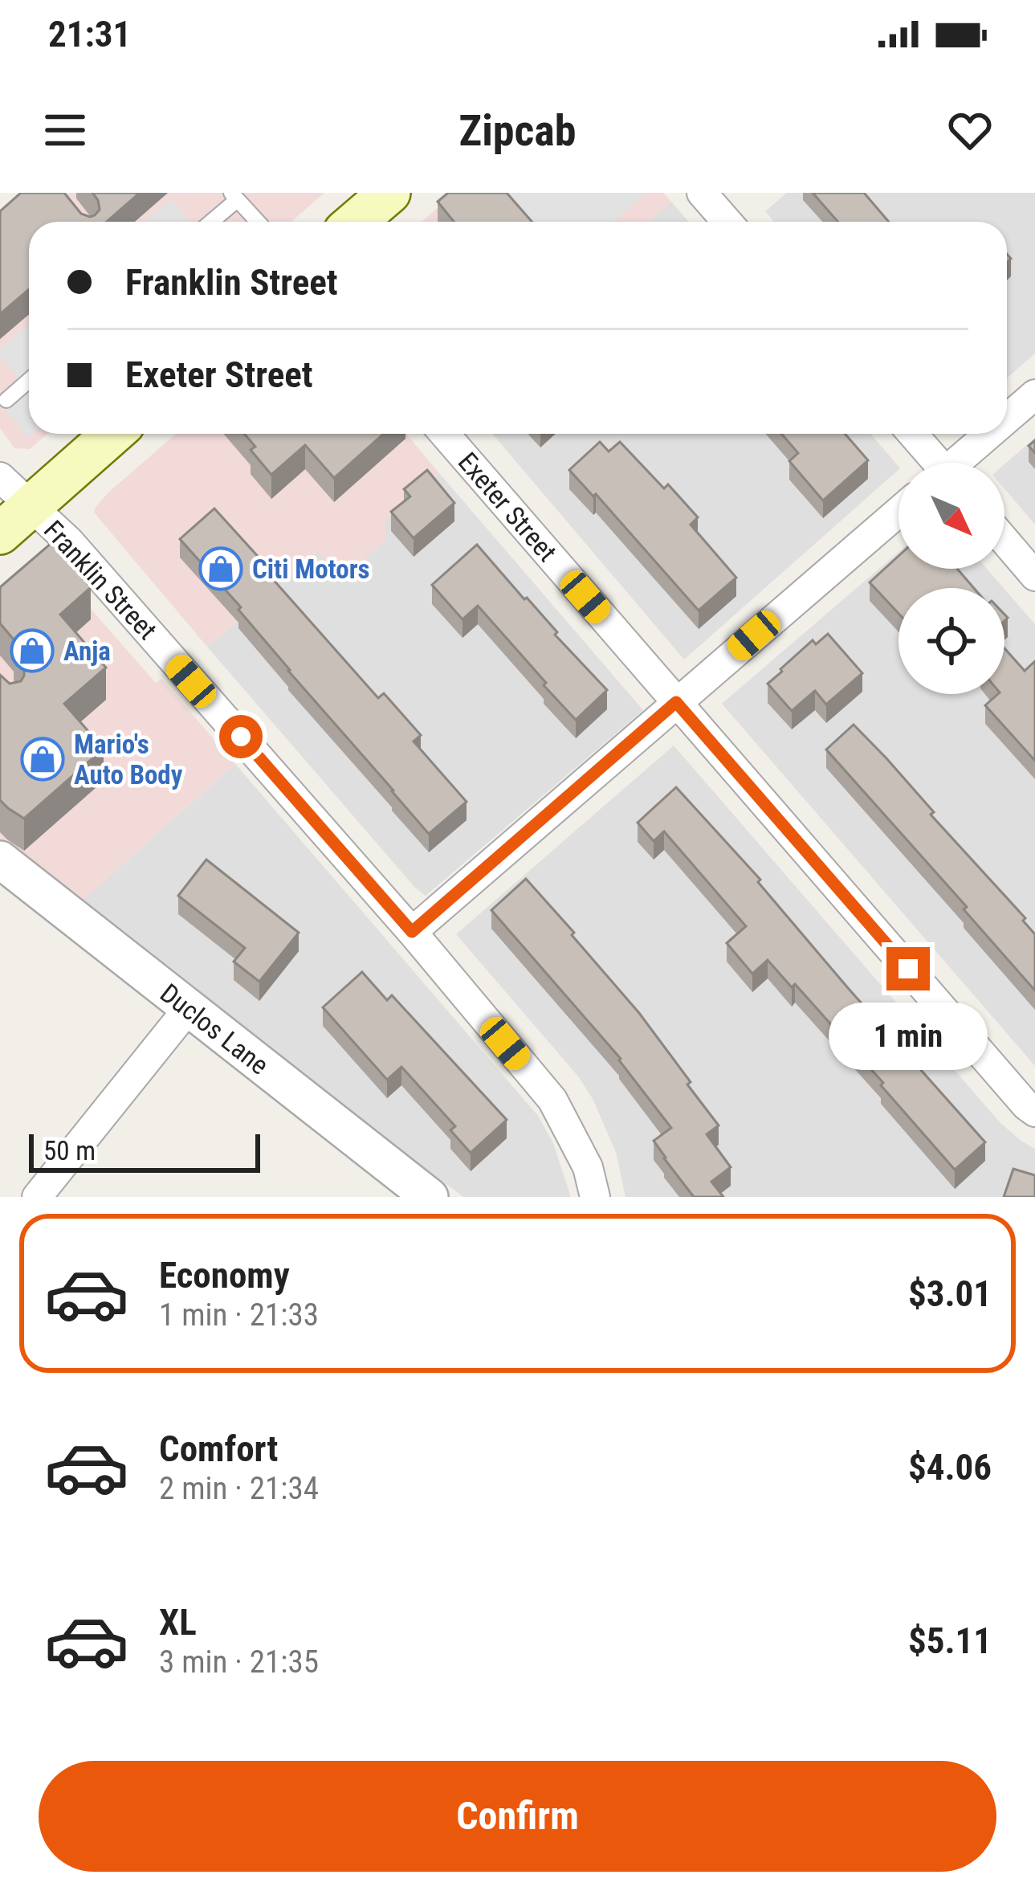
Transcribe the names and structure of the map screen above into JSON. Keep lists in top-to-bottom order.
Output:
{
  "streets": {
    "street": ["Exeter Street", "Franklin Street", "Duclos Lane"]
  },
  "places": {
    "shop": ["Citi Motors", "Anja", "Mario's Auto Body"]
  },
  "scale_bar": "50 m",
  "north": "bottom right",
  "page": {
    "status": "21:31",
    "header": "Zipcab",
    "banner": ["Franklin Street", "Exeter Street"],
    "bubble": "1 min",
    "scale": "50 m",
    "list": [
      {
        "name": "Economy",
        "note": "1 min · 21:33",
        "value": "$3.01"
      },
      {
        "name": "Comfort",
        "note": "2 min · 21:34",
        "value": "$4.06"
      },
      {
        "name": "XL",
        "note": "3 min · 21:35",
        "value": "$5.11"
      }
    ],
    "buttons": "Confirm"
  }
}
